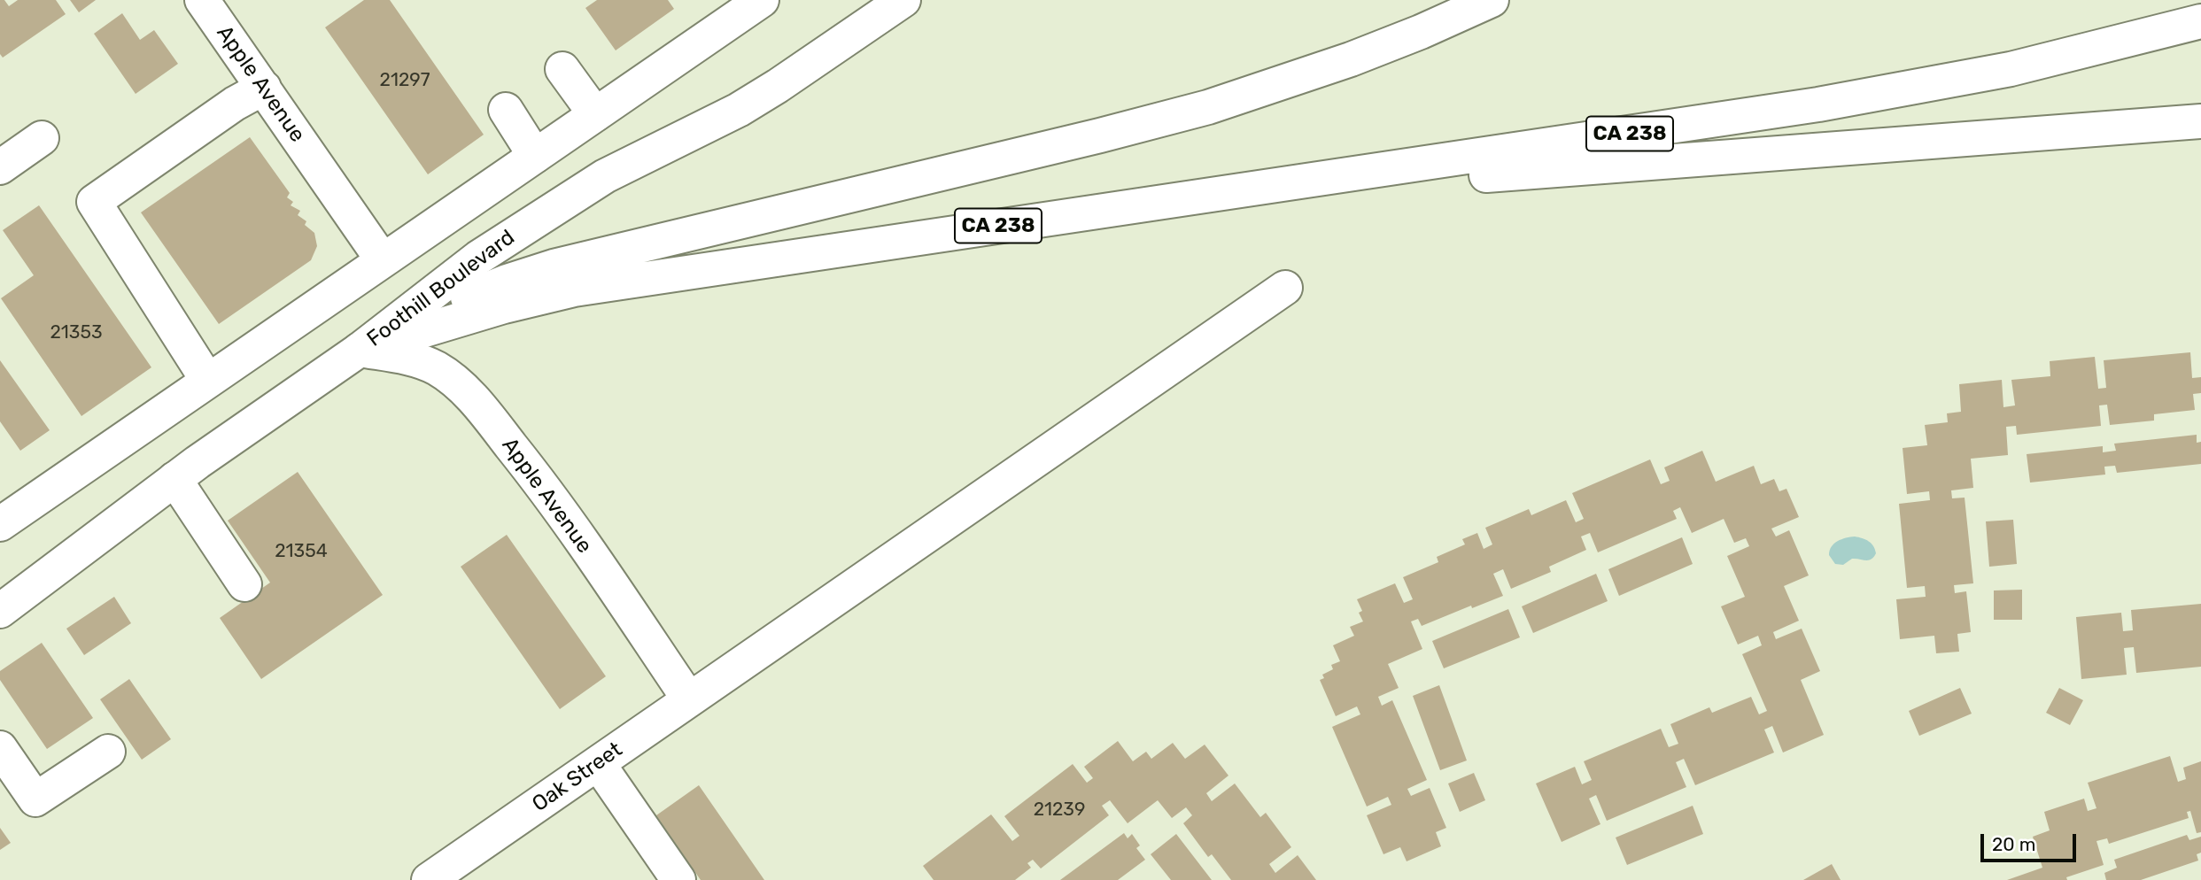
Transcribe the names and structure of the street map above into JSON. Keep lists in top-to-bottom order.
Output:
{
  "streets": {
    "main road": [
      "Apple Avenue",
      "CA 238",
      "Foothill Boulevard",
      "Oak Street"
    ]
  },
  "crossings": [
    ["Apple Avenue", "CA 238"],
    ["Apple Avenue", "Foothill Boulevard"],
    ["Apple Avenue", "Oak Street"],
    ["CA 238", "Foothill Boulevard"]
  ],
  "house_numbers": [
    "21297",
    "21353",
    "21354",
    "21239"
  ],
  "scale_bar": "20 m"
}
